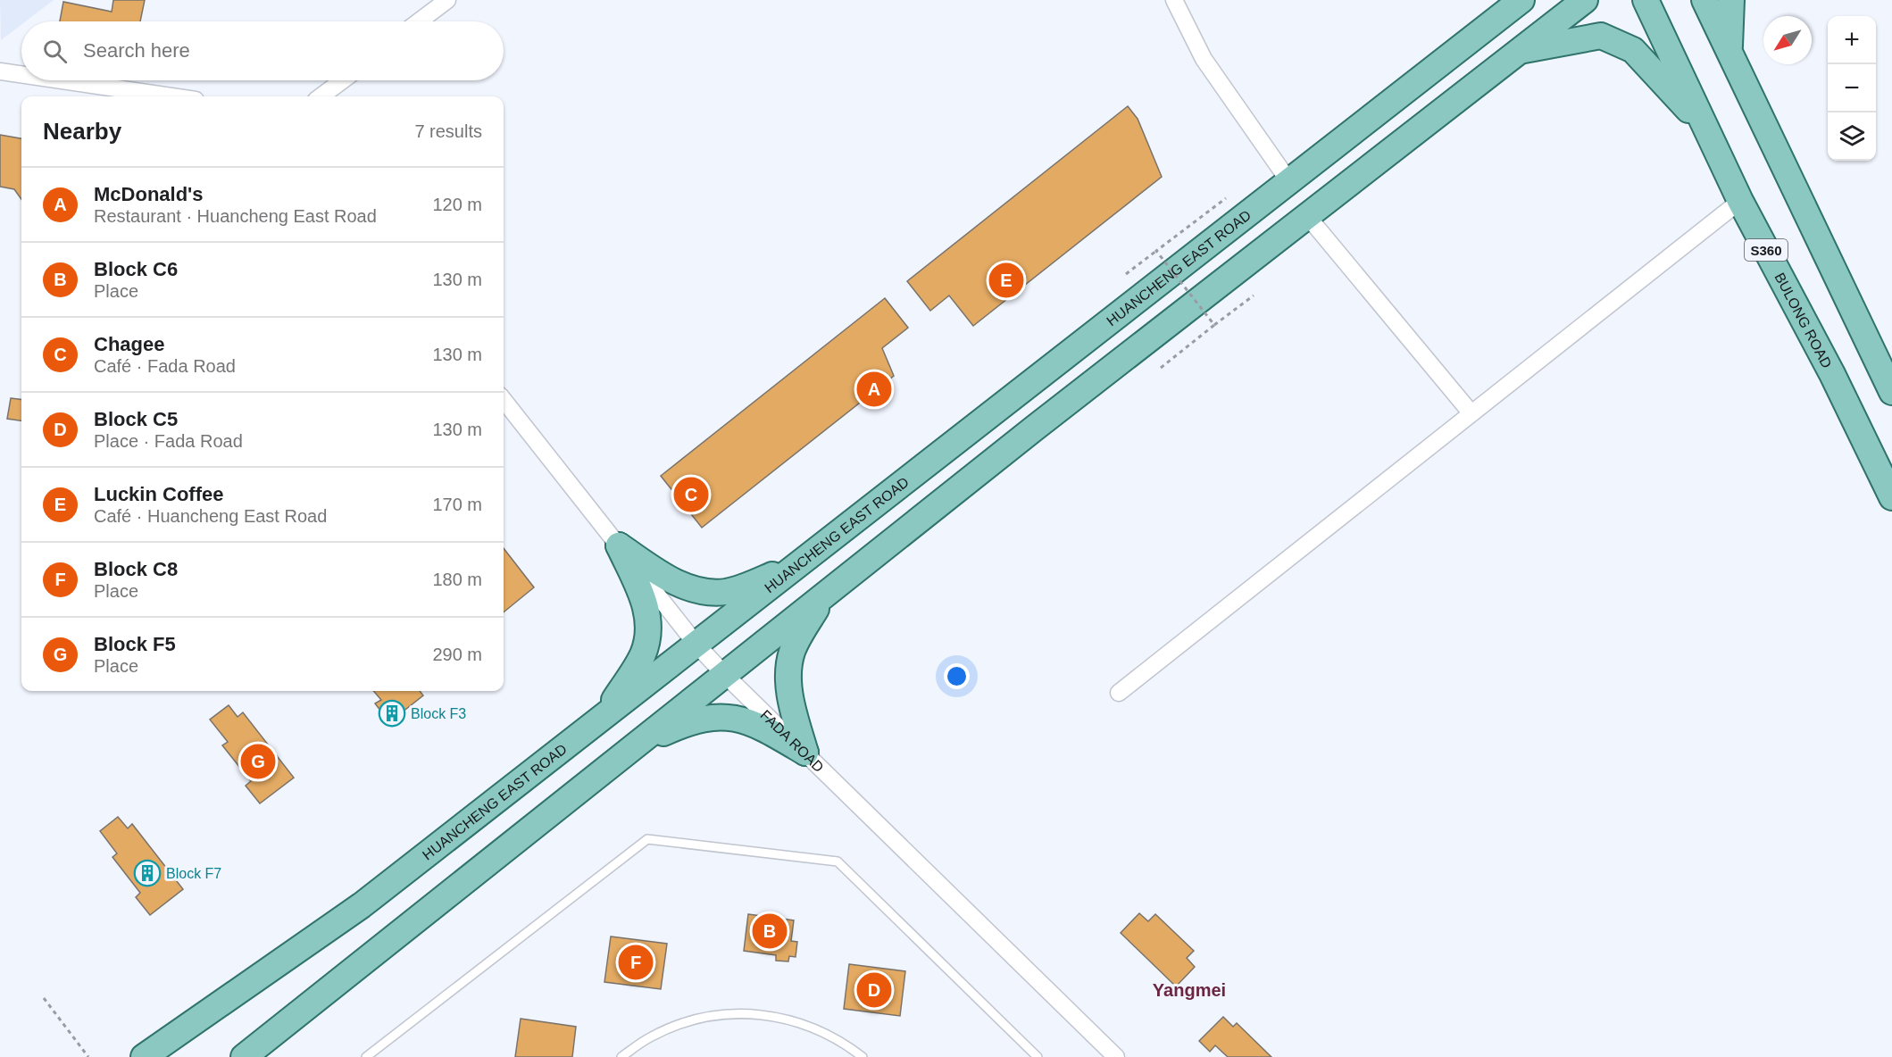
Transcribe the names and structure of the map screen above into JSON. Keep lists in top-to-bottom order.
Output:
{
  "streets": {
    "main road": ["S360", "HUANCHENG EAST ROAD", "BULONG ROAD"],
    "street": ["FADA ROAD"]
  },
  "crossings": [
    ["HUANCHENG EAST ROAD", "FADA ROAD"]
  ],
  "districts": ["Yangmei"],
  "places": {
    "building": ["Block F3", "Block F7"]
  },
  "north": "bottom left",
  "page": {
    "map_buttons": ["+", "−"],
    "search": "Search here",
    "heading": ["Nearby", "7 results"],
    "list": [
      {
        "mark": "A",
        "name": "McDonald's",
        "note": "Restaurant · Huancheng East Road",
        "value": "120 m"
      },
      {
        "mark": "B",
        "name": "Block C6",
        "note": "Place",
        "value": "130 m"
      },
      {
        "mark": "C",
        "name": "Chagee",
        "note": "Café · Fada Road",
        "value": "130 m"
      },
      {
        "mark": "D",
        "name": "Block C5",
        "note": "Place · Fada Road",
        "value": "130 m"
      },
      {
        "mark": "E",
        "name": "Luckin Coffee",
        "note": "Café · Huancheng East Road",
        "value": "170 m"
      },
      {
        "mark": "F",
        "name": "Block C8",
        "note": "Place",
        "value": "180 m"
      },
      {
        "mark": "G",
        "name": "Block F5",
        "note": "Place",
        "value": "290 m"
      }
    ],
    "pins": [
      "E",
      "A",
      "C",
      "G",
      "B",
      "F",
      "D"
    ]
  }
}
